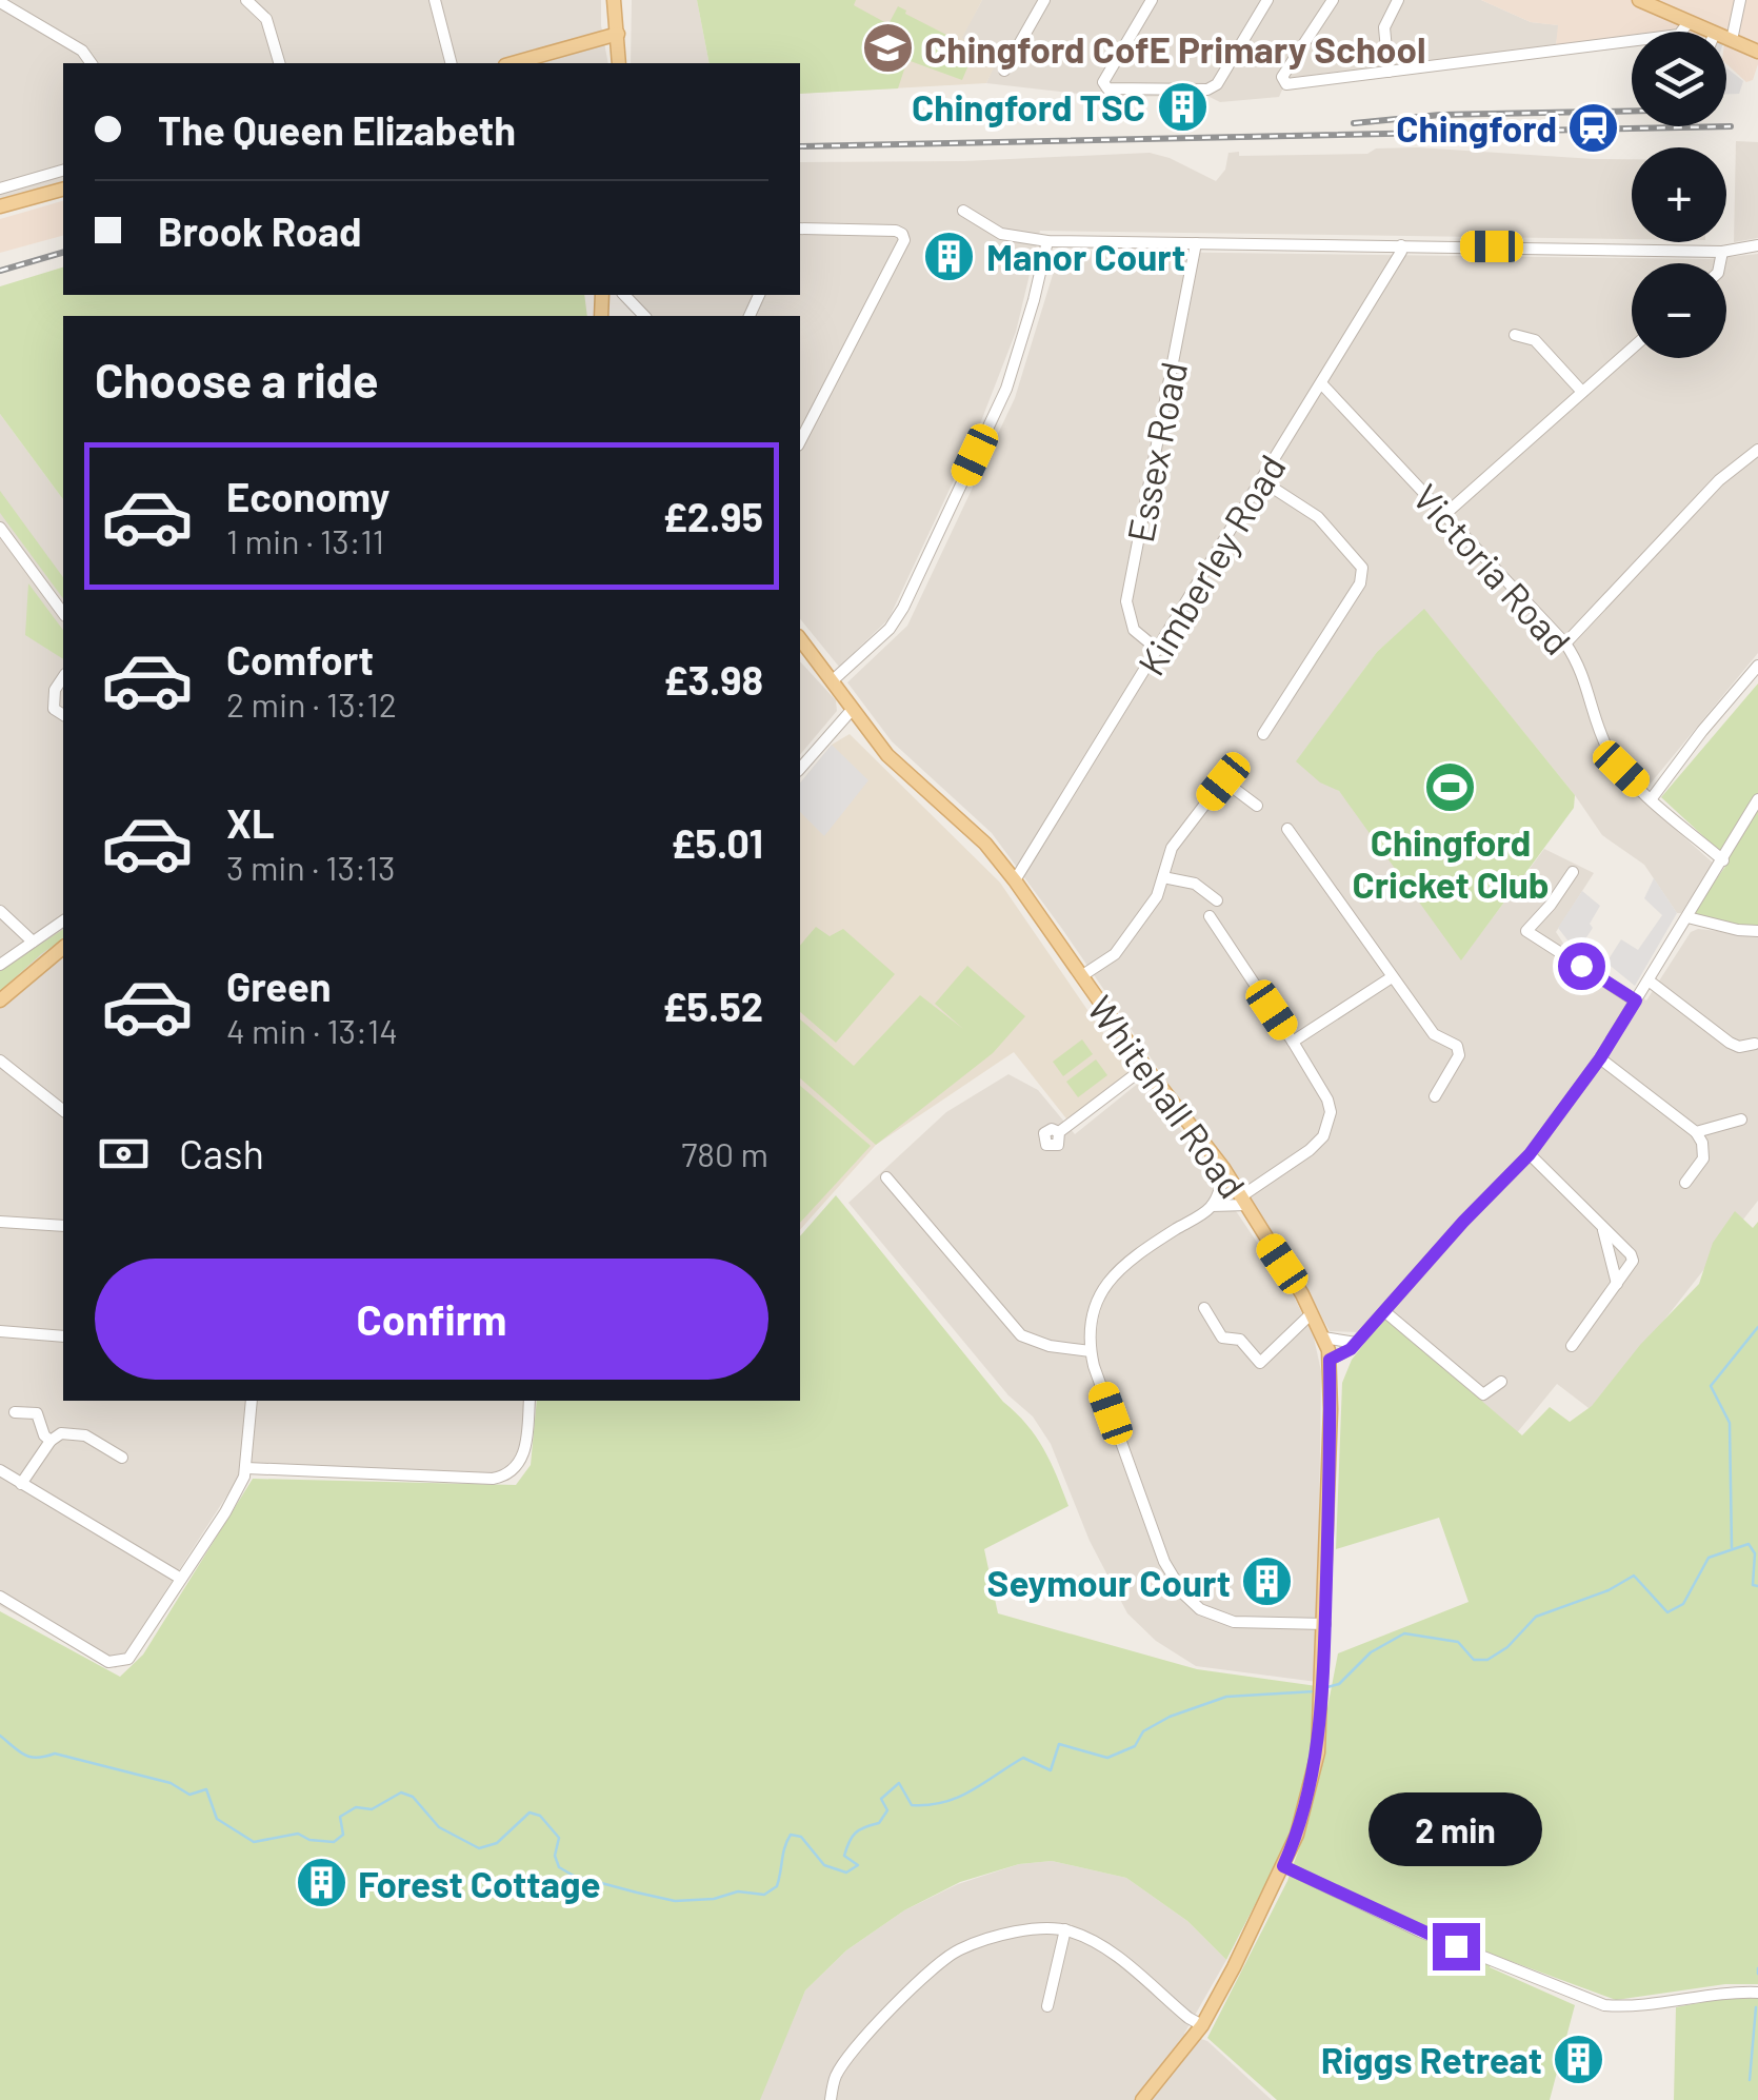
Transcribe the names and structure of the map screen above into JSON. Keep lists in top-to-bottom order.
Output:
{
  "streets": {
    "main road": ["Whitehall Road"],
    "street": ["Essex Road", "Kimberley Road", "Victoria Road"]
  },
  "crossings": [
    ["Essex Road", "Kimberley Road"],
    ["Kimberley Road", "Victoria Road"],
    ["Kimberley Road", "Whitehall Road"]
  ],
  "places": {
    "school or university": ["Chingford CofE Primary School"],
    "building": [
      "Chingford TSC",
      "Manor Court",
      "Seymour Court",
      "Forest Cottage",
      "Riggs Retreat"
    ],
    "station": ["Chingford"],
    "sports": ["Chingford Cricket Club"]
  },
  "page": {
    "map_buttons": ["+", "−"],
    "banner": ["The Queen Elizabeth", "Brook Road"],
    "heading": "Choose a ride",
    "list": [
      {
        "name": "Economy",
        "note": "1 min · 13:11",
        "value": "£2.95"
      },
      {
        "name": "Comfort",
        "note": "2 min · 13:12",
        "value": "£3.98"
      },
      {
        "name": "XL",
        "note": "3 min · 13:13",
        "value": "£5.01"
      },
      {
        "name": "Green",
        "note": "4 min · 13:14",
        "value": "£5.52"
      }
    ],
    "pay": ["Cash", "780 m"],
    "buttons": "Confirm",
    "bubble": "2 min"
  }
}
